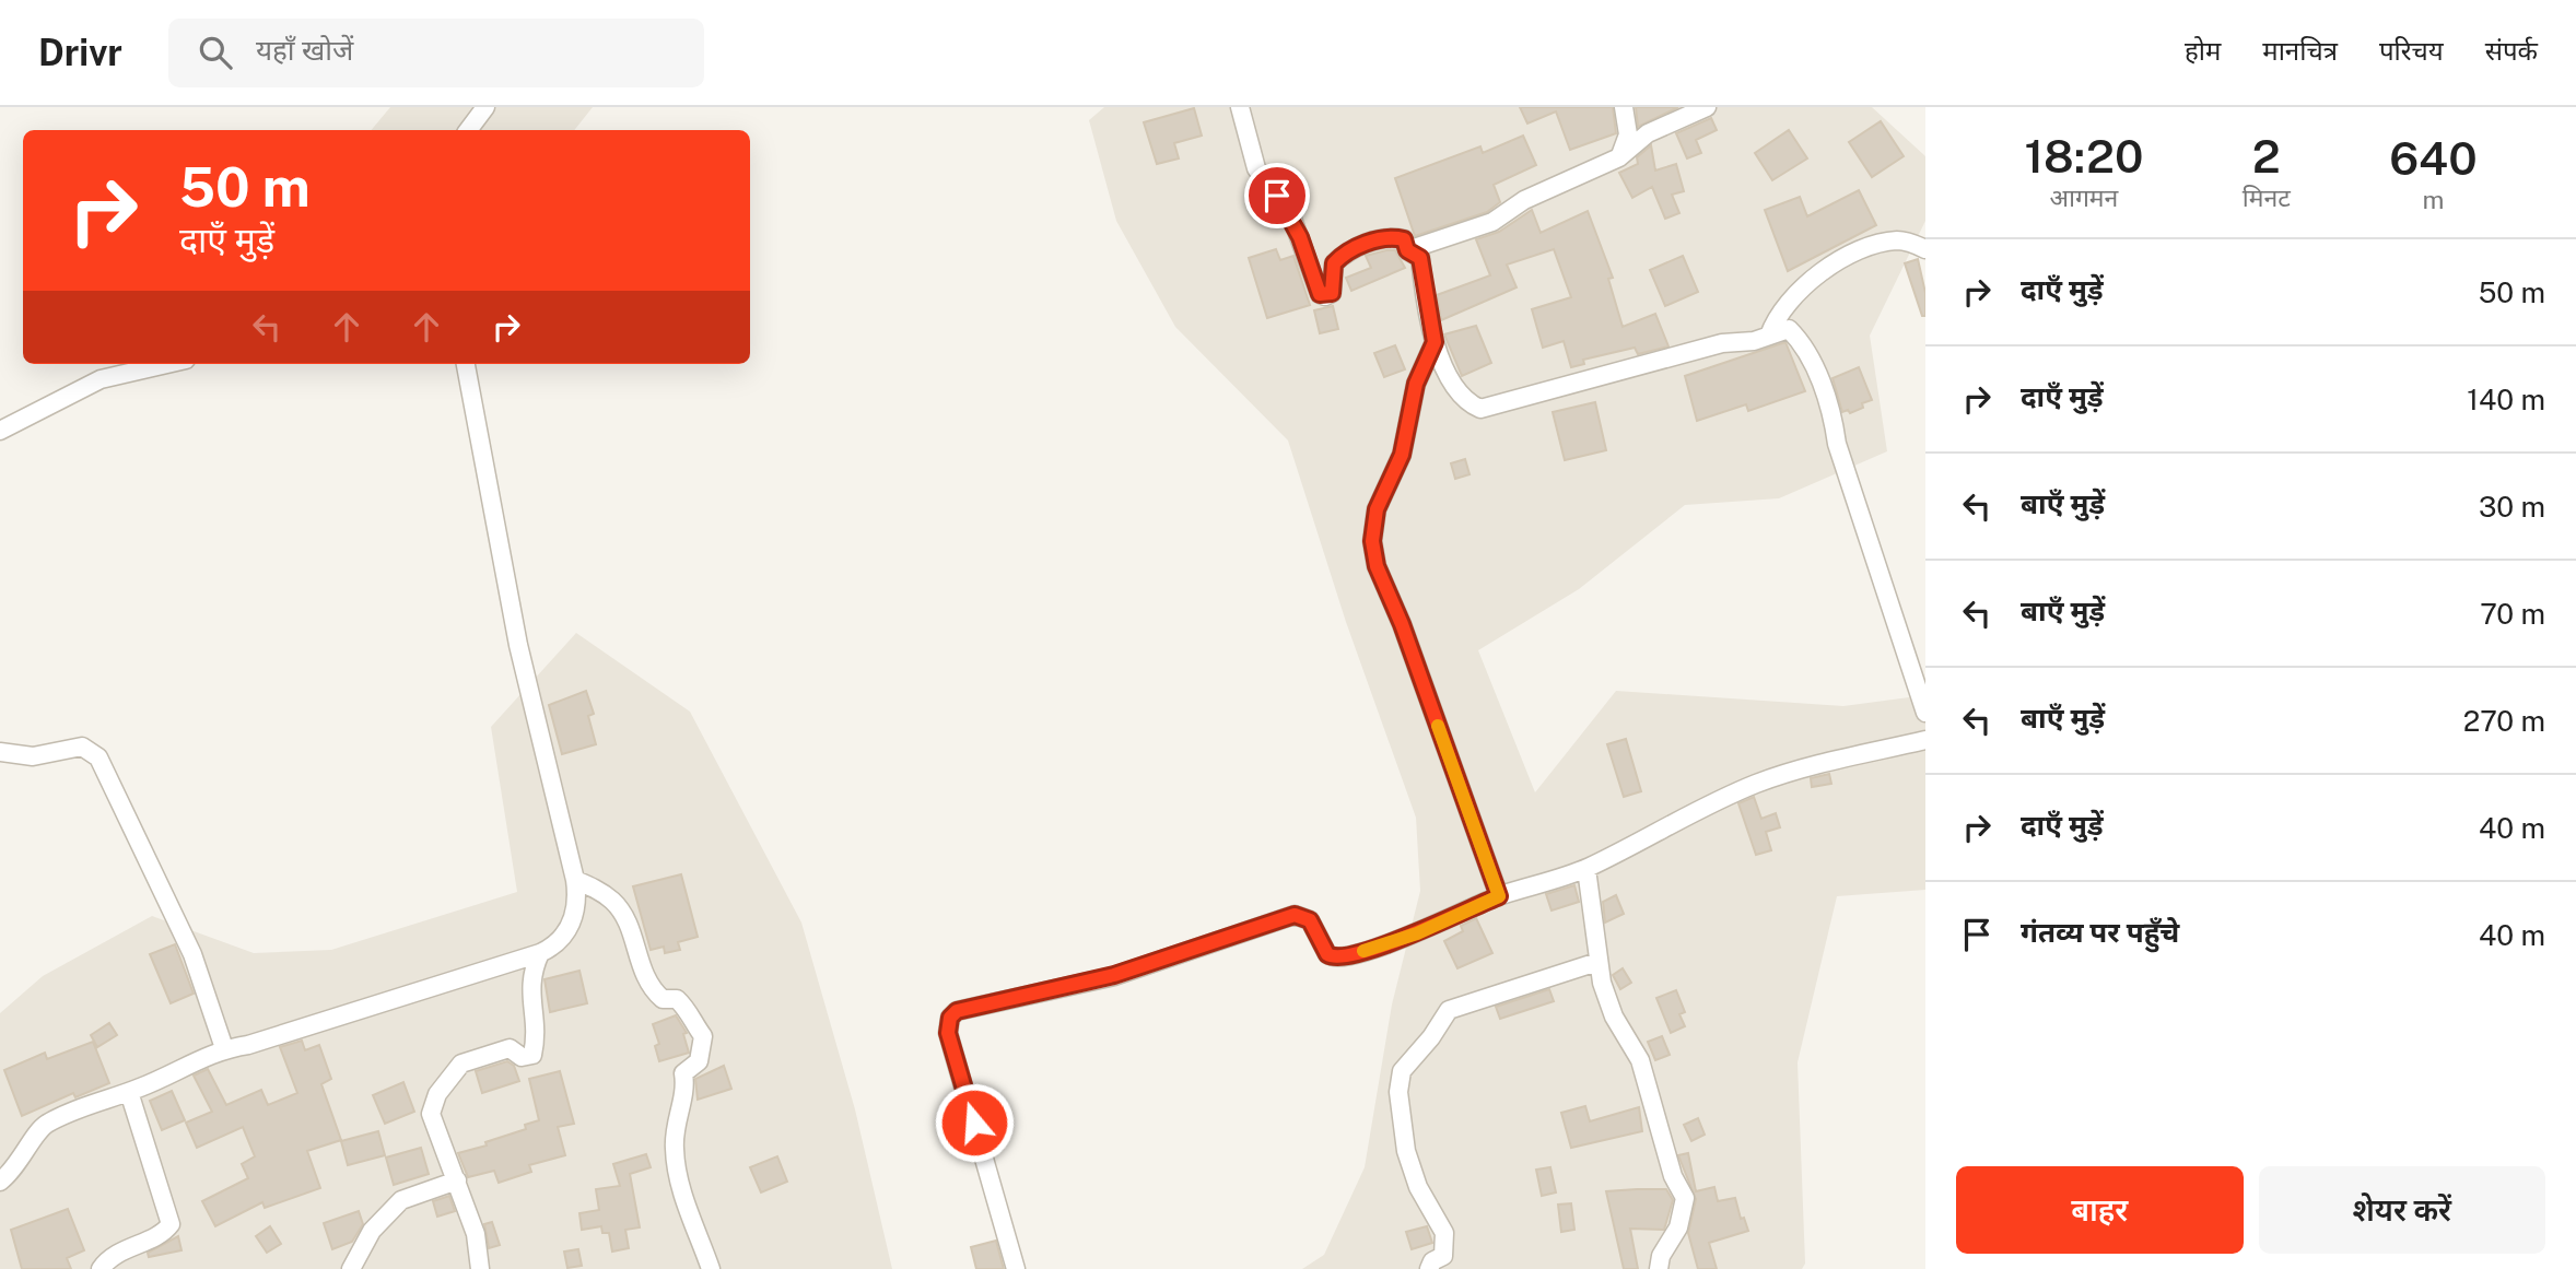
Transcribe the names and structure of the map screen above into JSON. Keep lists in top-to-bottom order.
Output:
{
  "page": {
    "header": "Drivr",
    "search": "यहाँ खोजें",
    "nav": [
      "होम",
      "मानचित्र",
      "परिचय",
      "संपर्क"
    ],
    "eta": [
      "18:20",
      "आगमन",
      "2",
      "मिनट",
      "640",
      "m"
    ],
    "turn": ["50 m", "दाएँ मुड़ें"],
    "list": [
      {
        "name": "दाएँ मुड़ें",
        "value": "50 m"
      },
      {
        "name": "दाएँ मुड़ें",
        "value": "140 m"
      },
      {
        "name": "बाएँ मुड़ें",
        "value": "30 m"
      },
      {
        "name": "बाएँ मुड़ें",
        "value": "70 m"
      },
      {
        "name": "बाएँ मुड़ें",
        "value": "270 m"
      },
      {
        "name": "दाएँ मुड़ें",
        "value": "40 m"
      },
      {
        "name": "गंतव्य पर पहुँचे",
        "value": "40 m"
      }
    ],
    "buttons": ["बाहर", "शेयर करें"]
  }
}
